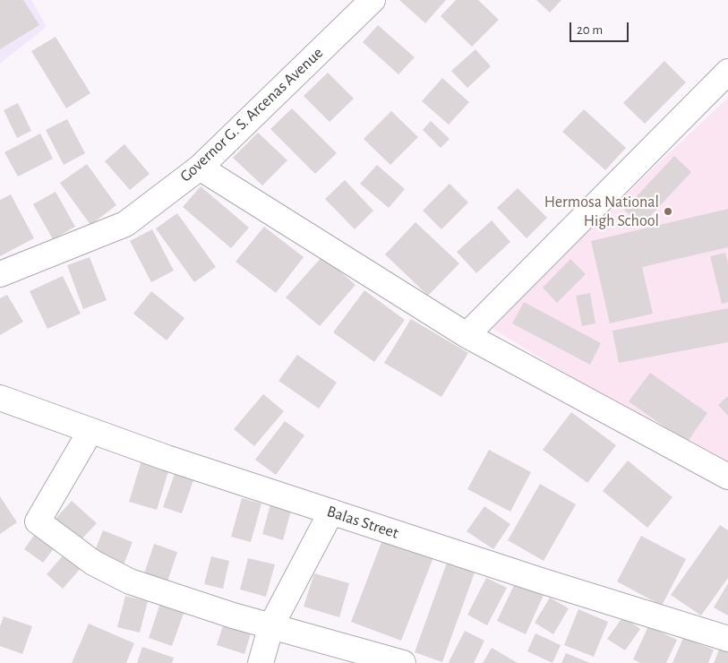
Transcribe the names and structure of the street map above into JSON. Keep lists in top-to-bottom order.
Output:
{
  "streets": {
    "street": ["Governor G. S. Arcenas Avenue", "Balas Street"]
  },
  "places": ["Hermosa National High School"],
  "scale_bar": "20 m"
}
